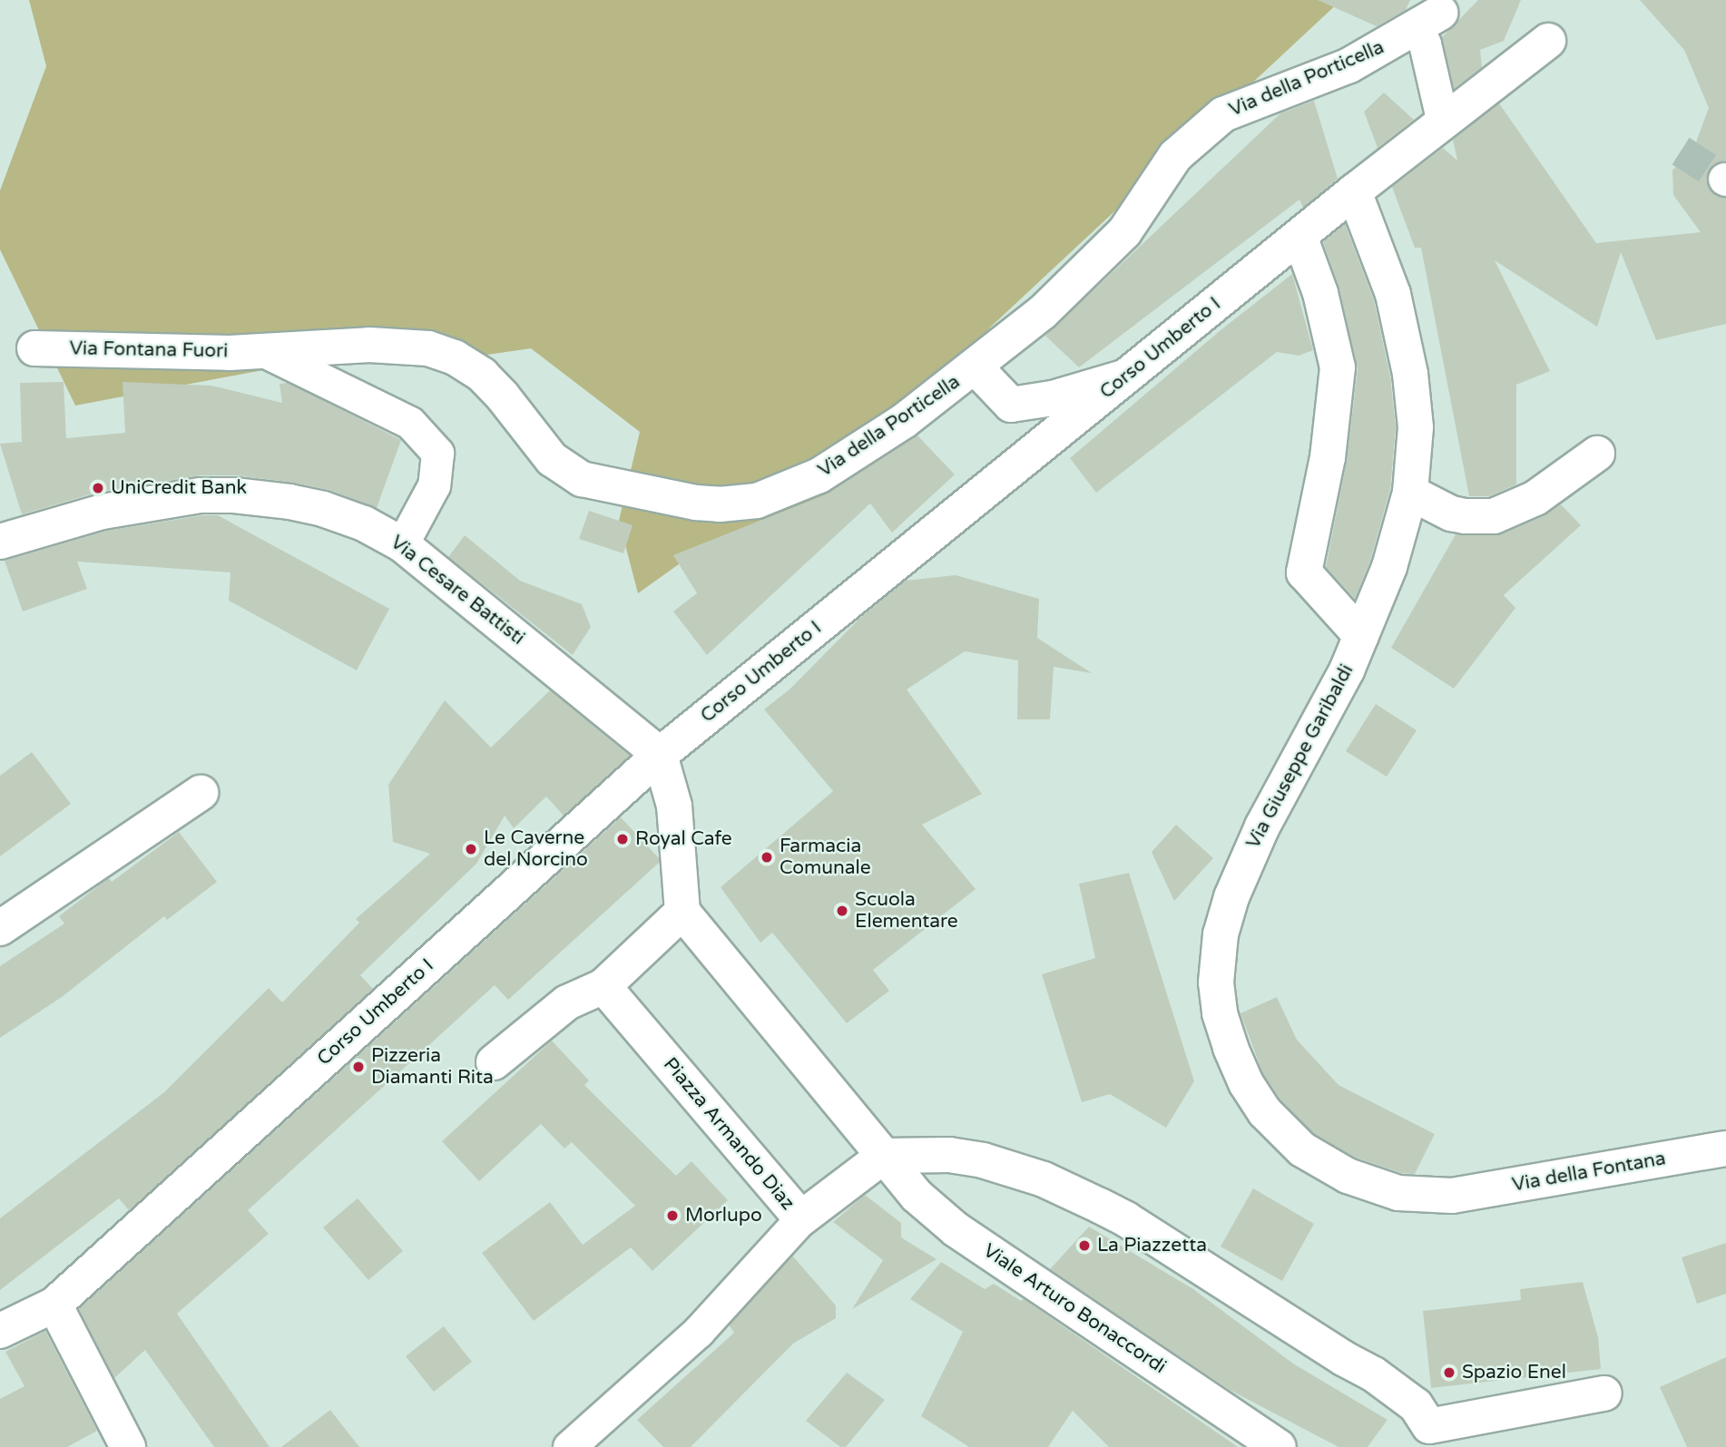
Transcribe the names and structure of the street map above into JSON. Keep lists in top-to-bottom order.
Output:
{
  "streets": {
    "street": [
      "Via della Porticella",
      "Corso Umberto I",
      "Via Fontana Fuori",
      "Via Cesare Battisti",
      "Via Giuseppe Garibaldi",
      "Piazza Armando Diaz",
      "Via della Fontana",
      "Viale Arturo Bonaccordi"
    ]
  },
  "crossings": [
    ["Via della Porticella", "Via Fontana Fuori"],
    ["Corso Umberto I", "Via Cesare Battisti"],
    ["Corso Umberto I", "Via Giuseppe Garibaldi"],
    ["Via Giuseppe Garibaldi", "Via della Fontana"],
    ["Piazza Armando Diaz", "Viale Arturo Bonaccordi"]
  ],
  "places": [
    "UniCredit Bank",
    "Royal Cafe",
    "Le Caverne del Norcino",
    "Farmacia Comunale",
    "Scuola Elementare",
    "Pizzeria Diamanti Rita",
    "Morlupo",
    "La Piazzetta",
    "Spazio Enel"
  ]
}
